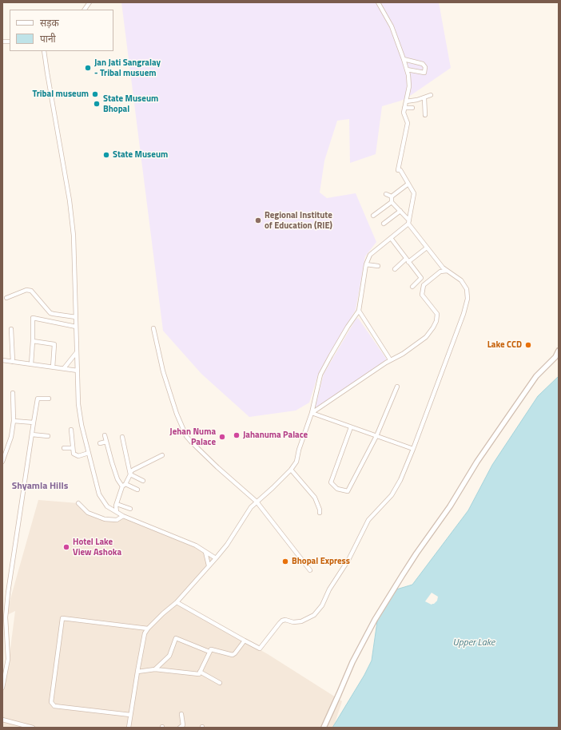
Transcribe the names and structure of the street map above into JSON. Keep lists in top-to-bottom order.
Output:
{
  "districts": ["Shyamla Hills"],
  "water": ["Upper Lake"],
  "places": [
    "Jan Jati Sangralay - Tribal musuem",
    "Tribal museum",
    "State Museum Bhopal",
    "State Museum",
    "Regional Institute of Education (RIE)",
    "Lake CCD",
    "Jahanuma Palace",
    "Jehan Numa Palace",
    "Hotel Lake View Ashoka",
    "Bhopal Express"
  ],
  "legend": ["सड़क", "पानी"]
}
